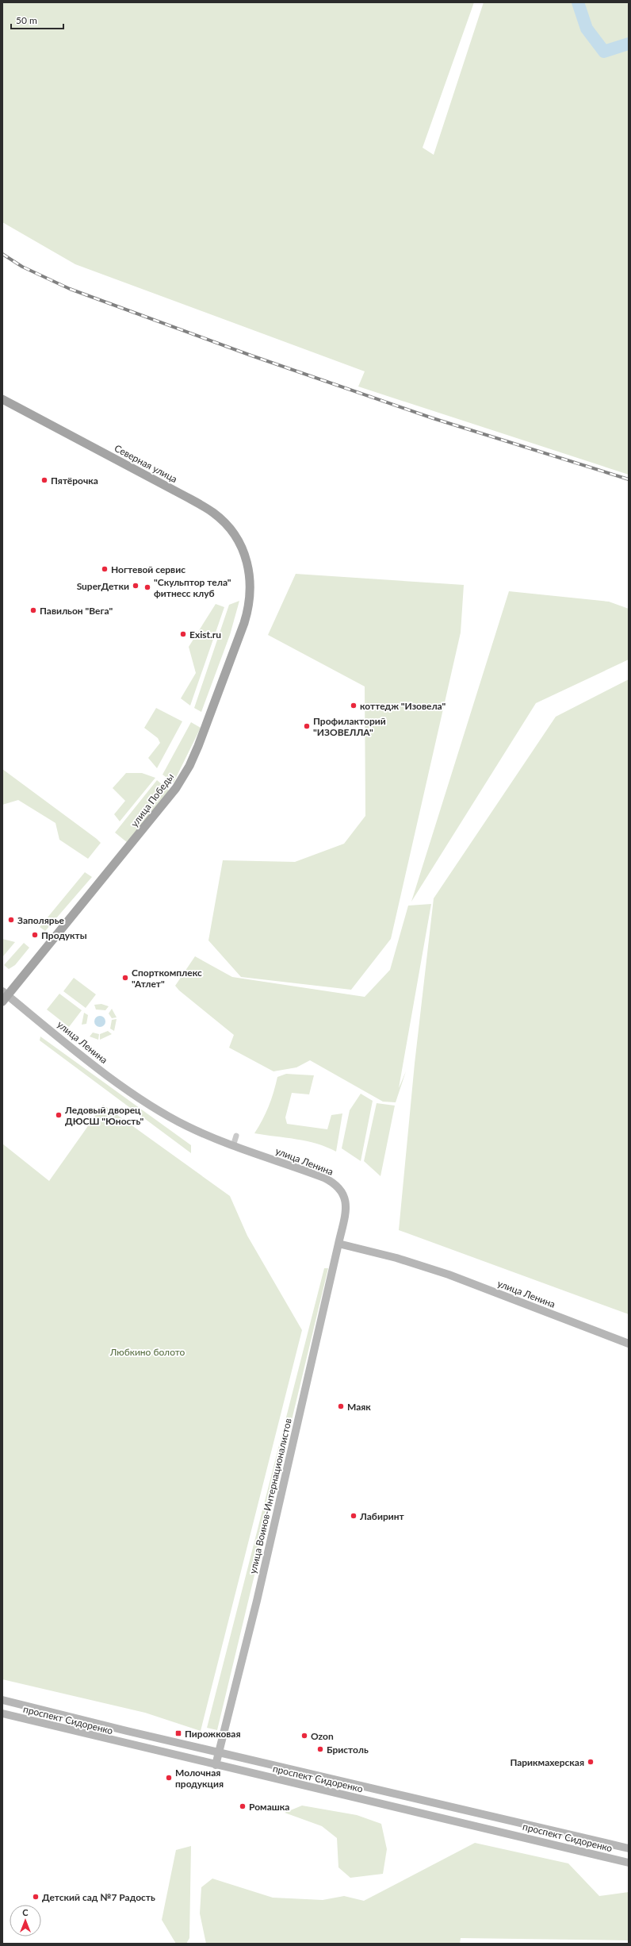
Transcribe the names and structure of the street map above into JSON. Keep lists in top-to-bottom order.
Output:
{
  "streets": {
    "main road": ["Северная улица", "улица Победы"],
    "street": ["улица Ленина", "улица Воинов-Интернационалистов", "проспект Сидоренко"]
  },
  "crossings": [
    ["Северная улица", "улица Победы"],
    ["улица Победы", "улица Ленина"],
    ["улица Ленина", "улица Воинов-Интернационалистов"],
    ["улица Воинов-Интернационалистов", "проспект Сидоренко"]
  ],
  "parks": ["Любкино болото"],
  "places": {
    "other": [
      "Пятёрочка",
      "Ногтевой сервис",
      "SuperДетки",
      "\"Скульптор тела\" фитнесс клуб",
      "Павильон \"Вега\"",
      "Exist.ru",
      "коттедж \"Изовела\"",
      "Профилакторий \"ИЗОВЕЛЛА\"",
      "Заполярье",
      "Продукты",
      "Спорткомплекс \"Атлет\"",
      "Ледовый дворец ДЮСШ \"Юность\"",
      "Маяк",
      "Лабиринт",
      "Ozon",
      "Бристоль",
      "Парикмахерская",
      "Молочная продукция",
      "Ромашка",
      "Детский сад №7 Радость"
    ],
    "transit": ["Пирожковая"]
  },
  "scale_bar": "50 m",
  "north": "top"
}
